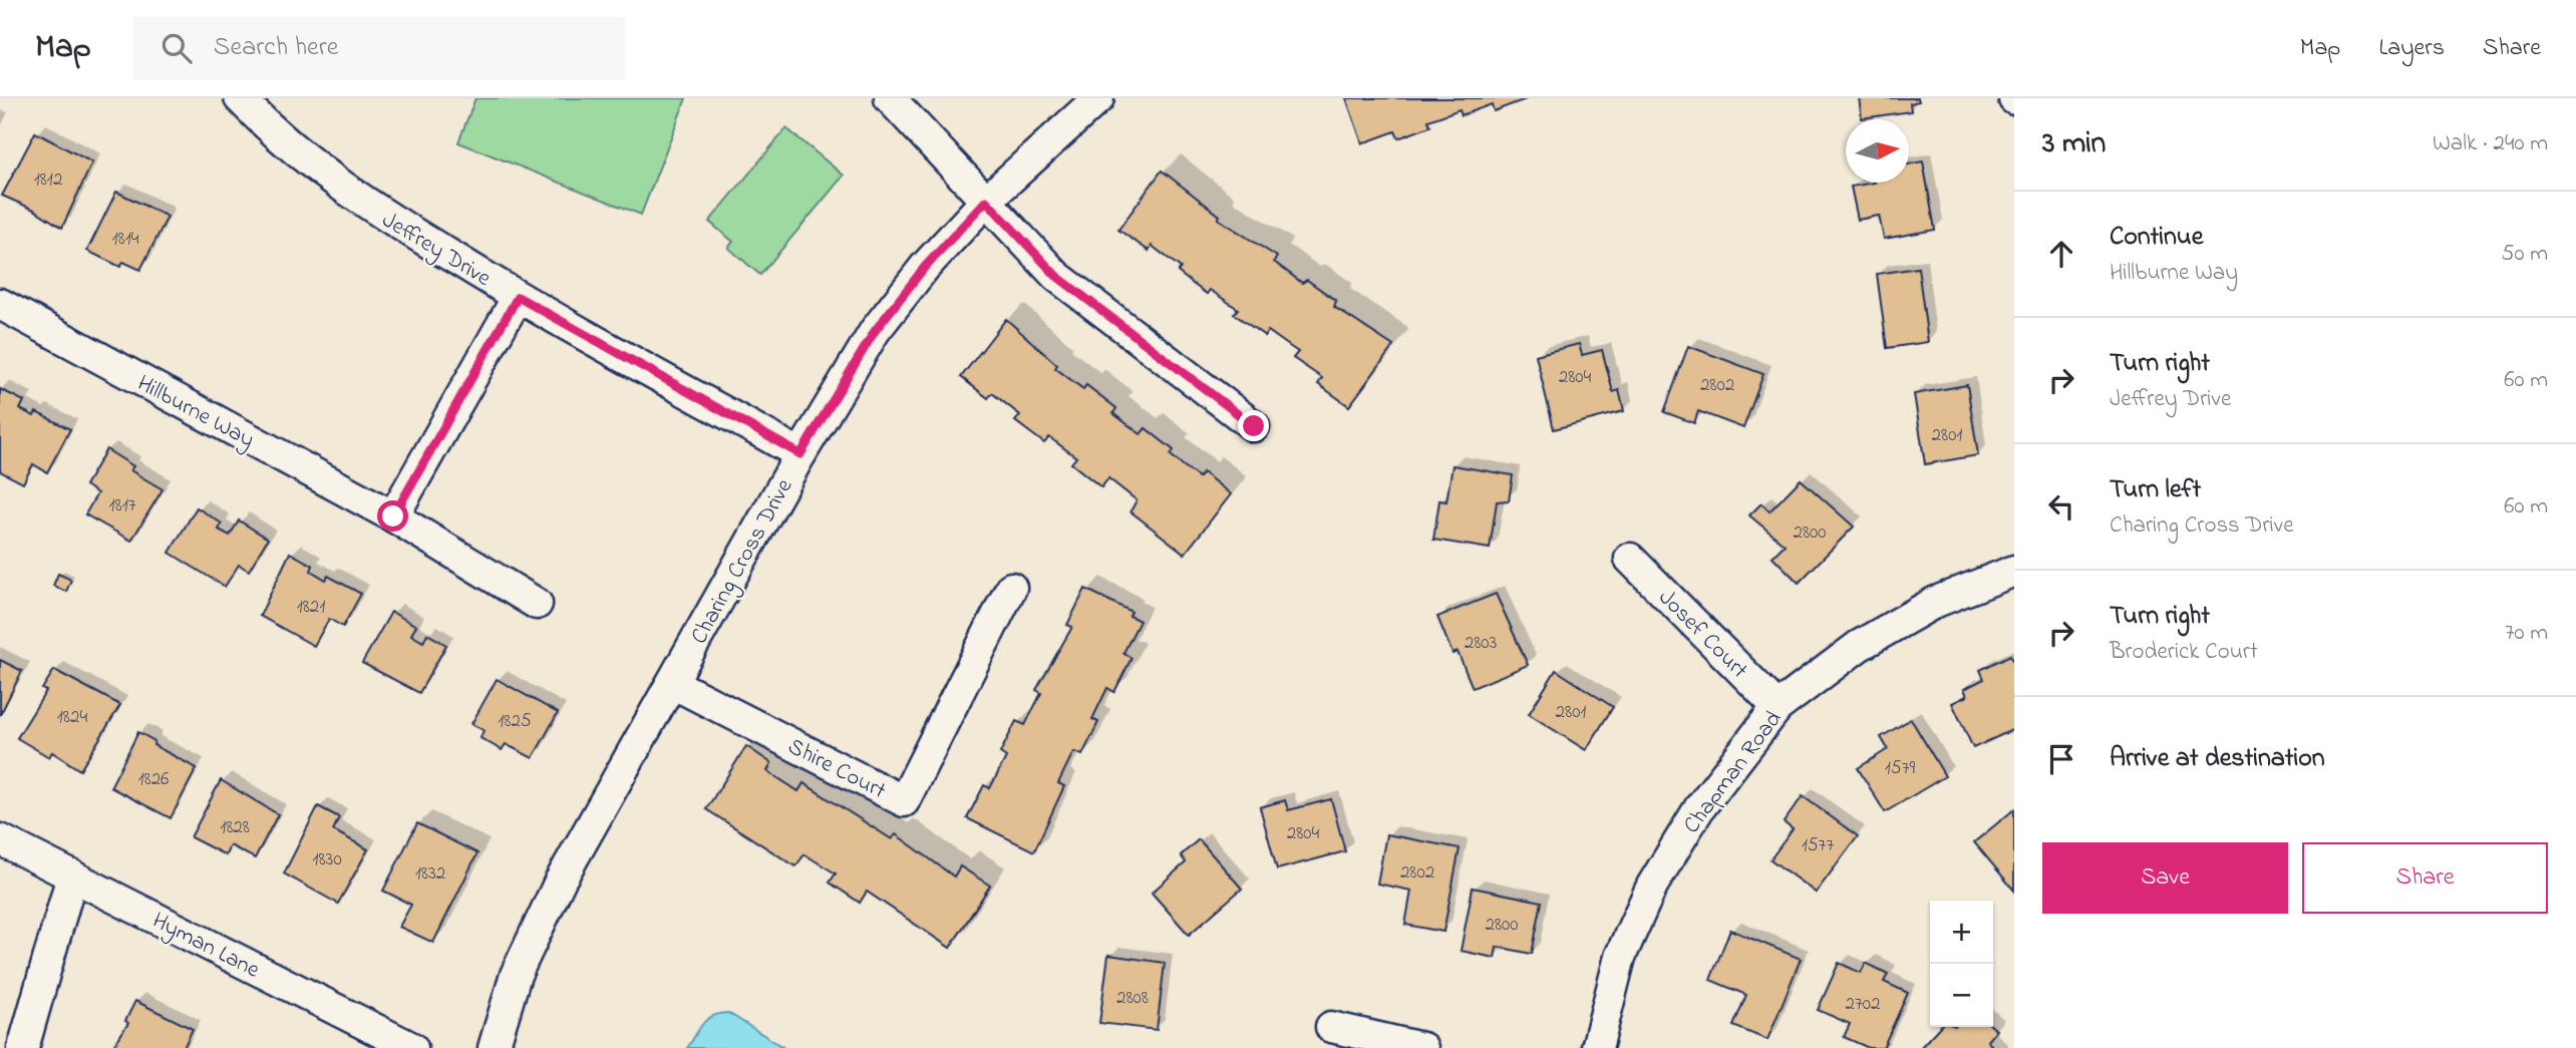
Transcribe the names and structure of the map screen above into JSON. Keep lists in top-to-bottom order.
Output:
{
  "streets": {
    "street": [
      "Jeffrey Drive",
      "Hillburne Way",
      "Charing Cross Drive",
      "Josef Court",
      "Shire Court",
      "Chapman Road",
      "Hyman Lane"
    ]
  },
  "crossings": [
    ["Jeffrey Drive", "Charing Cross Drive"],
    ["Charing Cross Drive", "Shire Court"],
    ["Josef Court", "Chapman Road"]
  ],
  "house_numbers": [
    "1812",
    "1814",
    "2804",
    "2802",
    "2801",
    "1817",
    "2800",
    "1821",
    "2803",
    "2801",
    "1824",
    "1825",
    "1579",
    "1826",
    "1828",
    "2804",
    "1577",
    "1830",
    "2802",
    "1832",
    "2800",
    "2808",
    "2702"
  ],
  "north": "right",
  "page": {
    "header": "Map",
    "search": "Search here",
    "nav": ["Map", "Layers", "Share"],
    "heading": ["3 min", "Walk · 240 m"],
    "list": [
      ["Continue", "Hillburne Way", "50 m"],
      ["Turn right", "Jeffrey Drive", "60 m"],
      ["Turn left", "Charing Cross Drive", "60 m"],
      ["Turn right", "Broderick Court", "70 m"],
      "Arrive at destination"
    ],
    "buttons": ["Save", "Share"],
    "map_buttons": ["+", "−"]
  }
}
